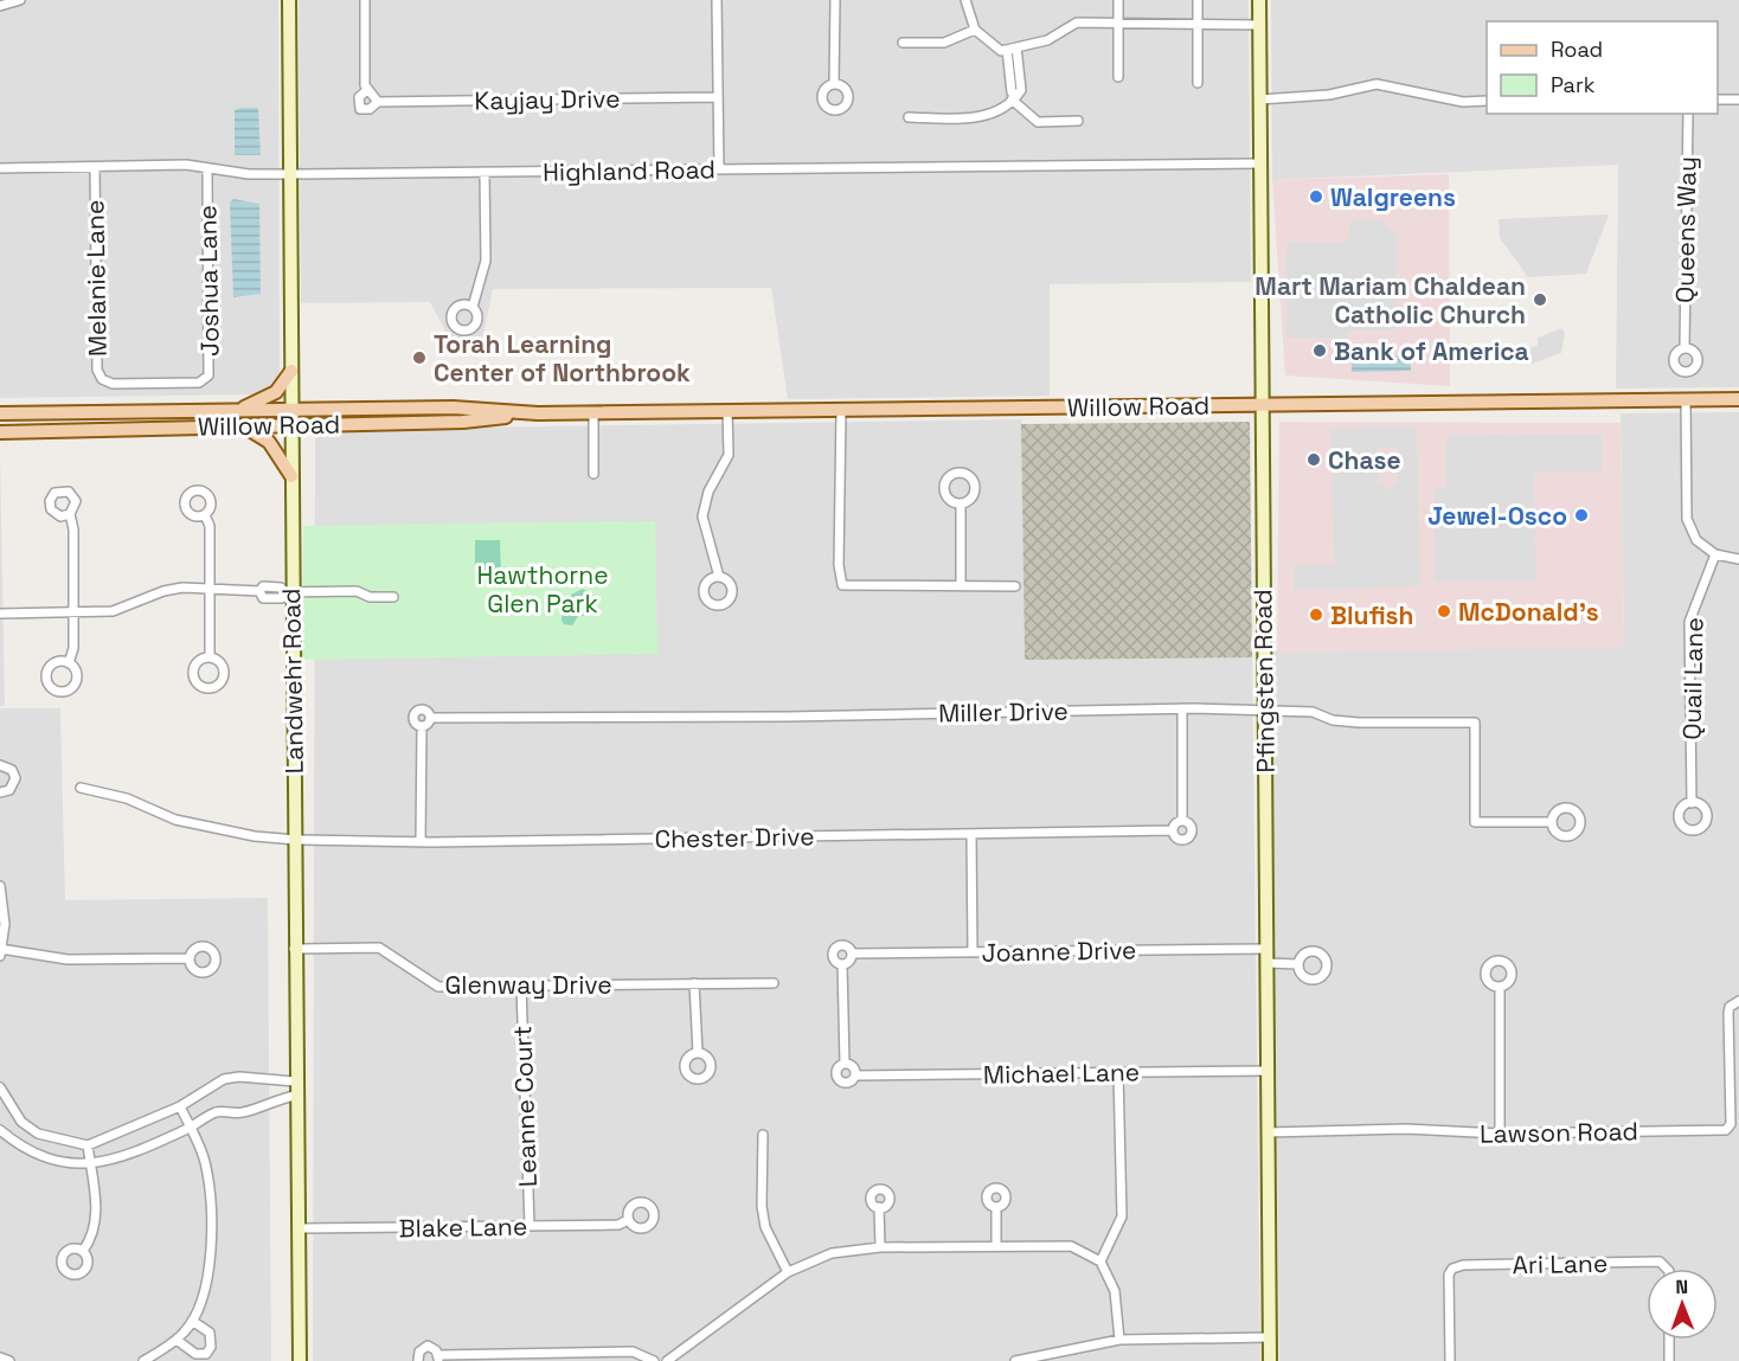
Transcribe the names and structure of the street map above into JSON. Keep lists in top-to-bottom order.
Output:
{
  "streets": {
    "main road": ["Willow Road", "Landwehr Road", "Pfingsten Road"],
    "street": [
      "Kayjay Drive",
      "Highland Road",
      "Queens Way",
      "Melanie Lane",
      "Joshua Lane",
      "Quail Lane",
      "Miller Drive",
      "Chester Drive",
      "Joanne Drive",
      "Glenway Drive",
      "Michael Lane",
      "Leanne Court",
      "Lawson Road",
      "Blake Lane",
      "Ari Lane"
    ]
  },
  "crossings": [
    ["Highland Road", "Melanie Lane"],
    ["Highland Road", "Joshua Lane"],
    ["Highland Road", "Landwehr Road"],
    ["Highland Road", "Pfingsten Road"],
    ["Melanie Lane", "Joshua Lane"],
    ["Willow Road", "Landwehr Road"],
    ["Willow Road", "Pfingsten Road"],
    ["Landwehr Road", "Chester Drive"],
    ["Landwehr Road", "Glenway Drive"],
    ["Landwehr Road", "Blake Lane"],
    ["Pfingsten Road", "Miller Drive"],
    ["Pfingsten Road", "Joanne Drive"],
    ["Pfingsten Road", "Michael Lane"],
    ["Pfingsten Road", "Lawson Road"],
    ["Glenway Drive", "Leanne Court"],
    ["Leanne Court", "Blake Lane"]
  ],
  "parks": ["Hawthorne Glen Park"],
  "places": [
    "Walgreens",
    "Mart Mariam Chaldean Catholic Church",
    "Bank of America",
    "Torah Learning Center of Northbrook",
    "Chase",
    "Jewel-Osco",
    "McDonald's",
    "Blufish"
  ],
  "legend": ["Road", "Park"],
  "north": "top"
}
